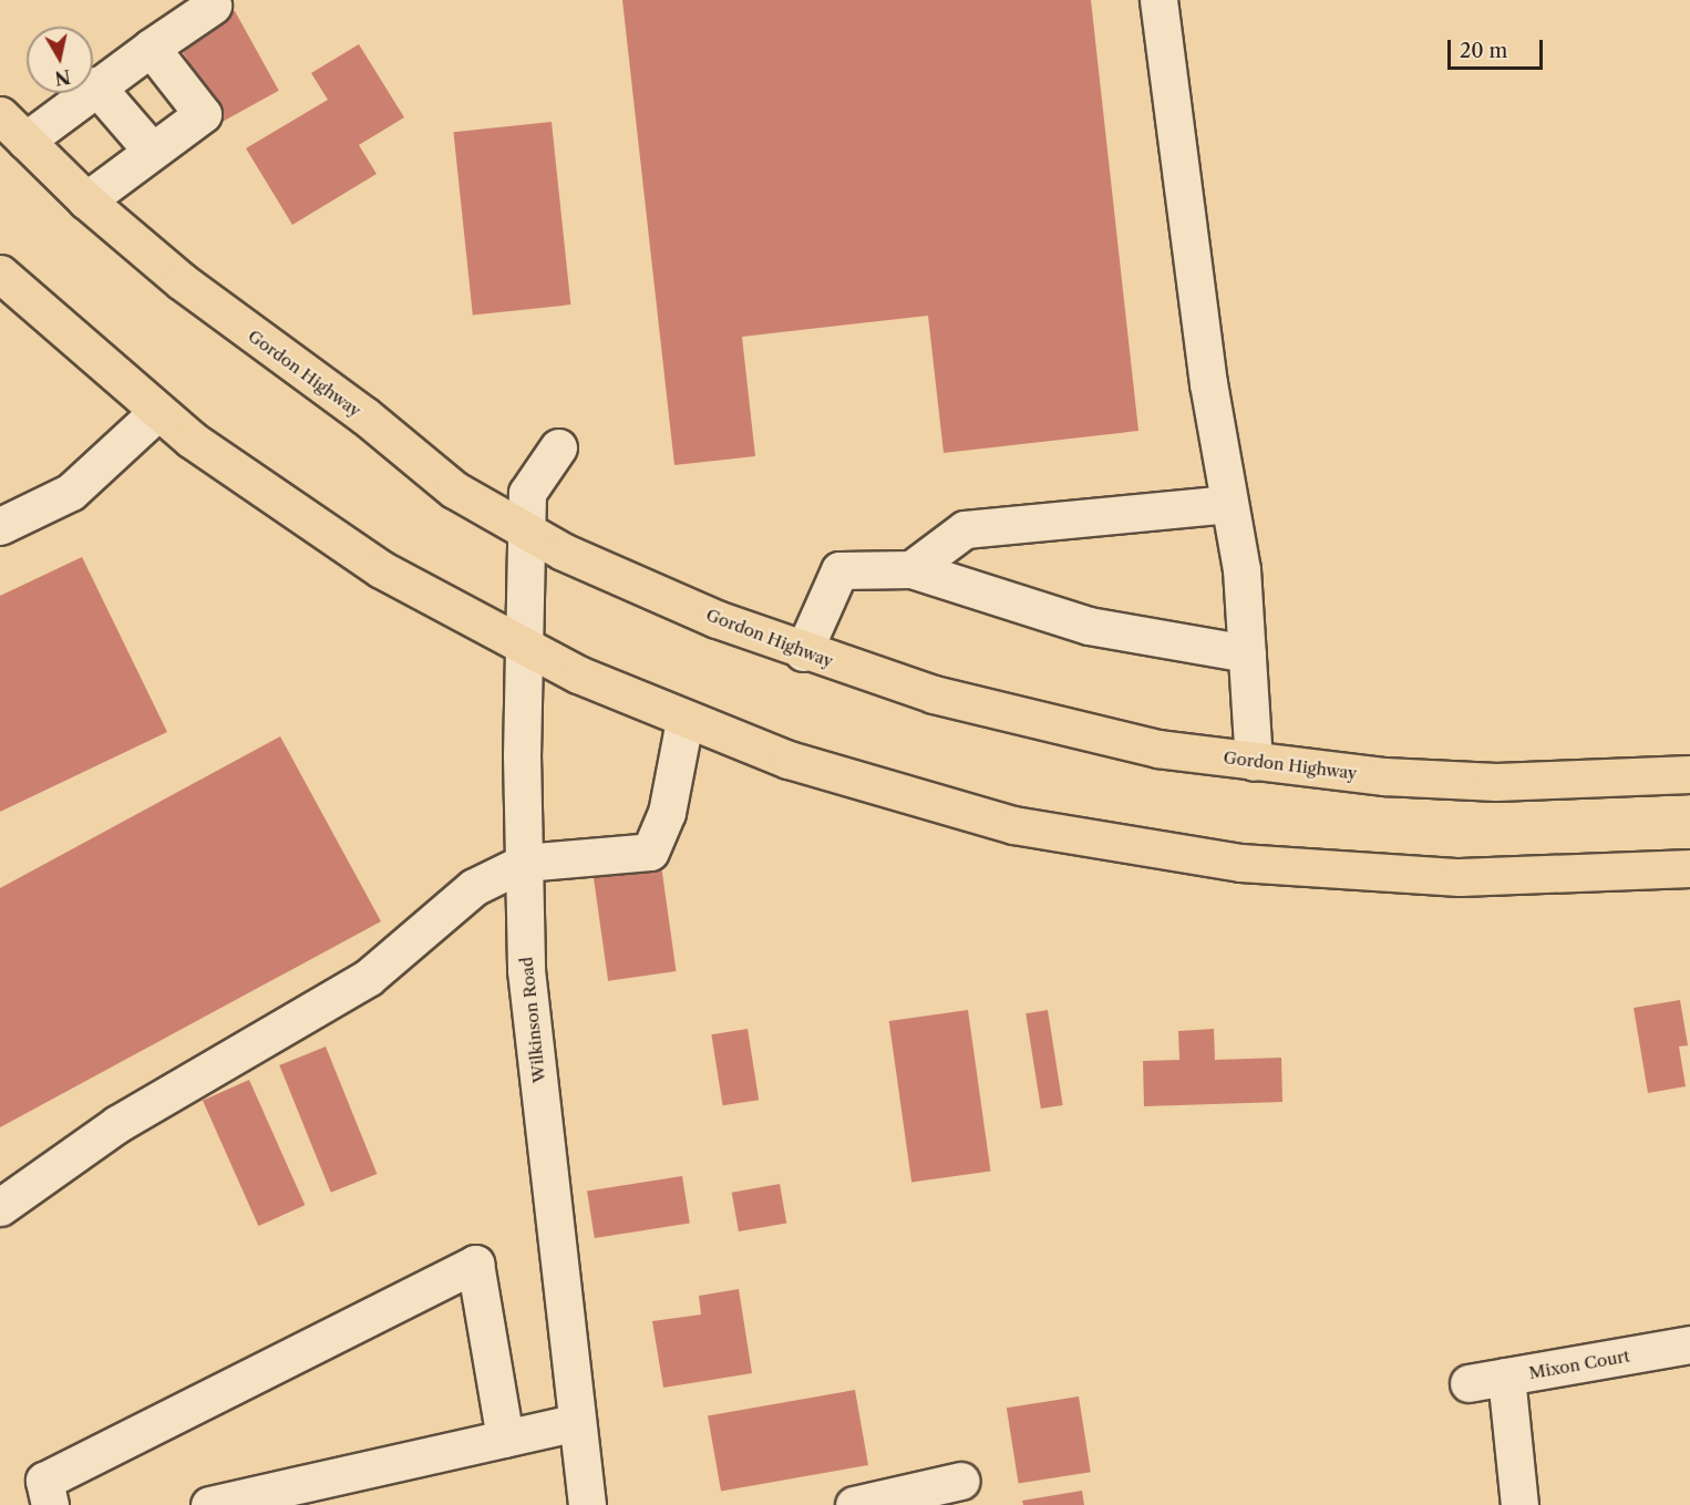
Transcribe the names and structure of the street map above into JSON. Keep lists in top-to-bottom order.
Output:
{
  "streets": {
    "highway": ["Gordon Highway"],
    "street": ["Wilkinson Road", "Mixon Court"]
  },
  "crossings": [
    ["Gordon Highway", "Wilkinson Road"]
  ],
  "scale_bar": "20 m",
  "north": "bottom"
}
